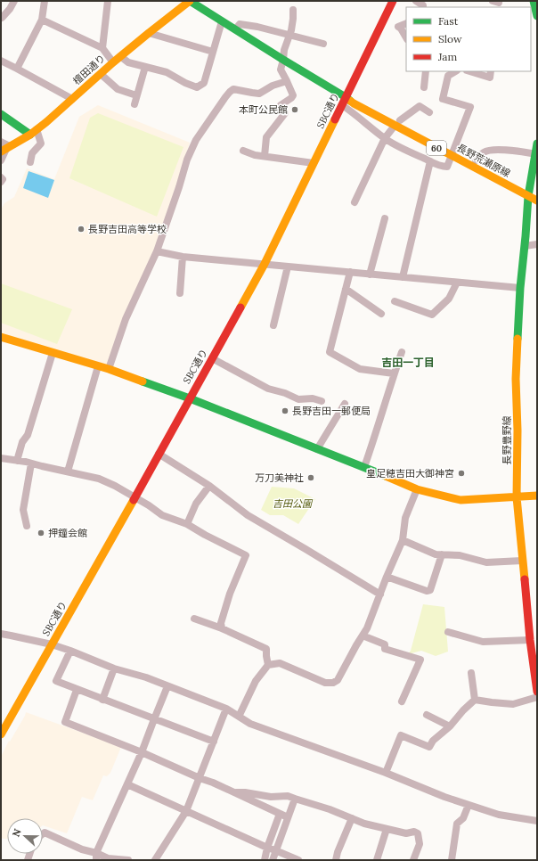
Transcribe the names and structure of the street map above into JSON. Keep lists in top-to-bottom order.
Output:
{
  "streets": {
    "street": [
      "檀田通り",
      "SBC通り",
      "60",
      "長野荒瀬原線",
      "長野豊野線"
    ]
  },
  "crossings": [
    ["檀田通り", "長野荒瀬原線"],
    ["SBC通り", "長野荒瀬原線"],
    ["長野荒瀬原線", "長野豊野線"]
  ],
  "districts": ["吉田一丁目"],
  "parks": ["吉田公園"],
  "places": [
    "本町公民館",
    "長野吉田高等学校",
    "長野吉田一郵便局",
    "皇足穂吉田大御神宮",
    "万刀美神社",
    "押鐘会館"
  ],
  "legend": ["Fast", "Slow", "Jam"],
  "north": "left"
}
